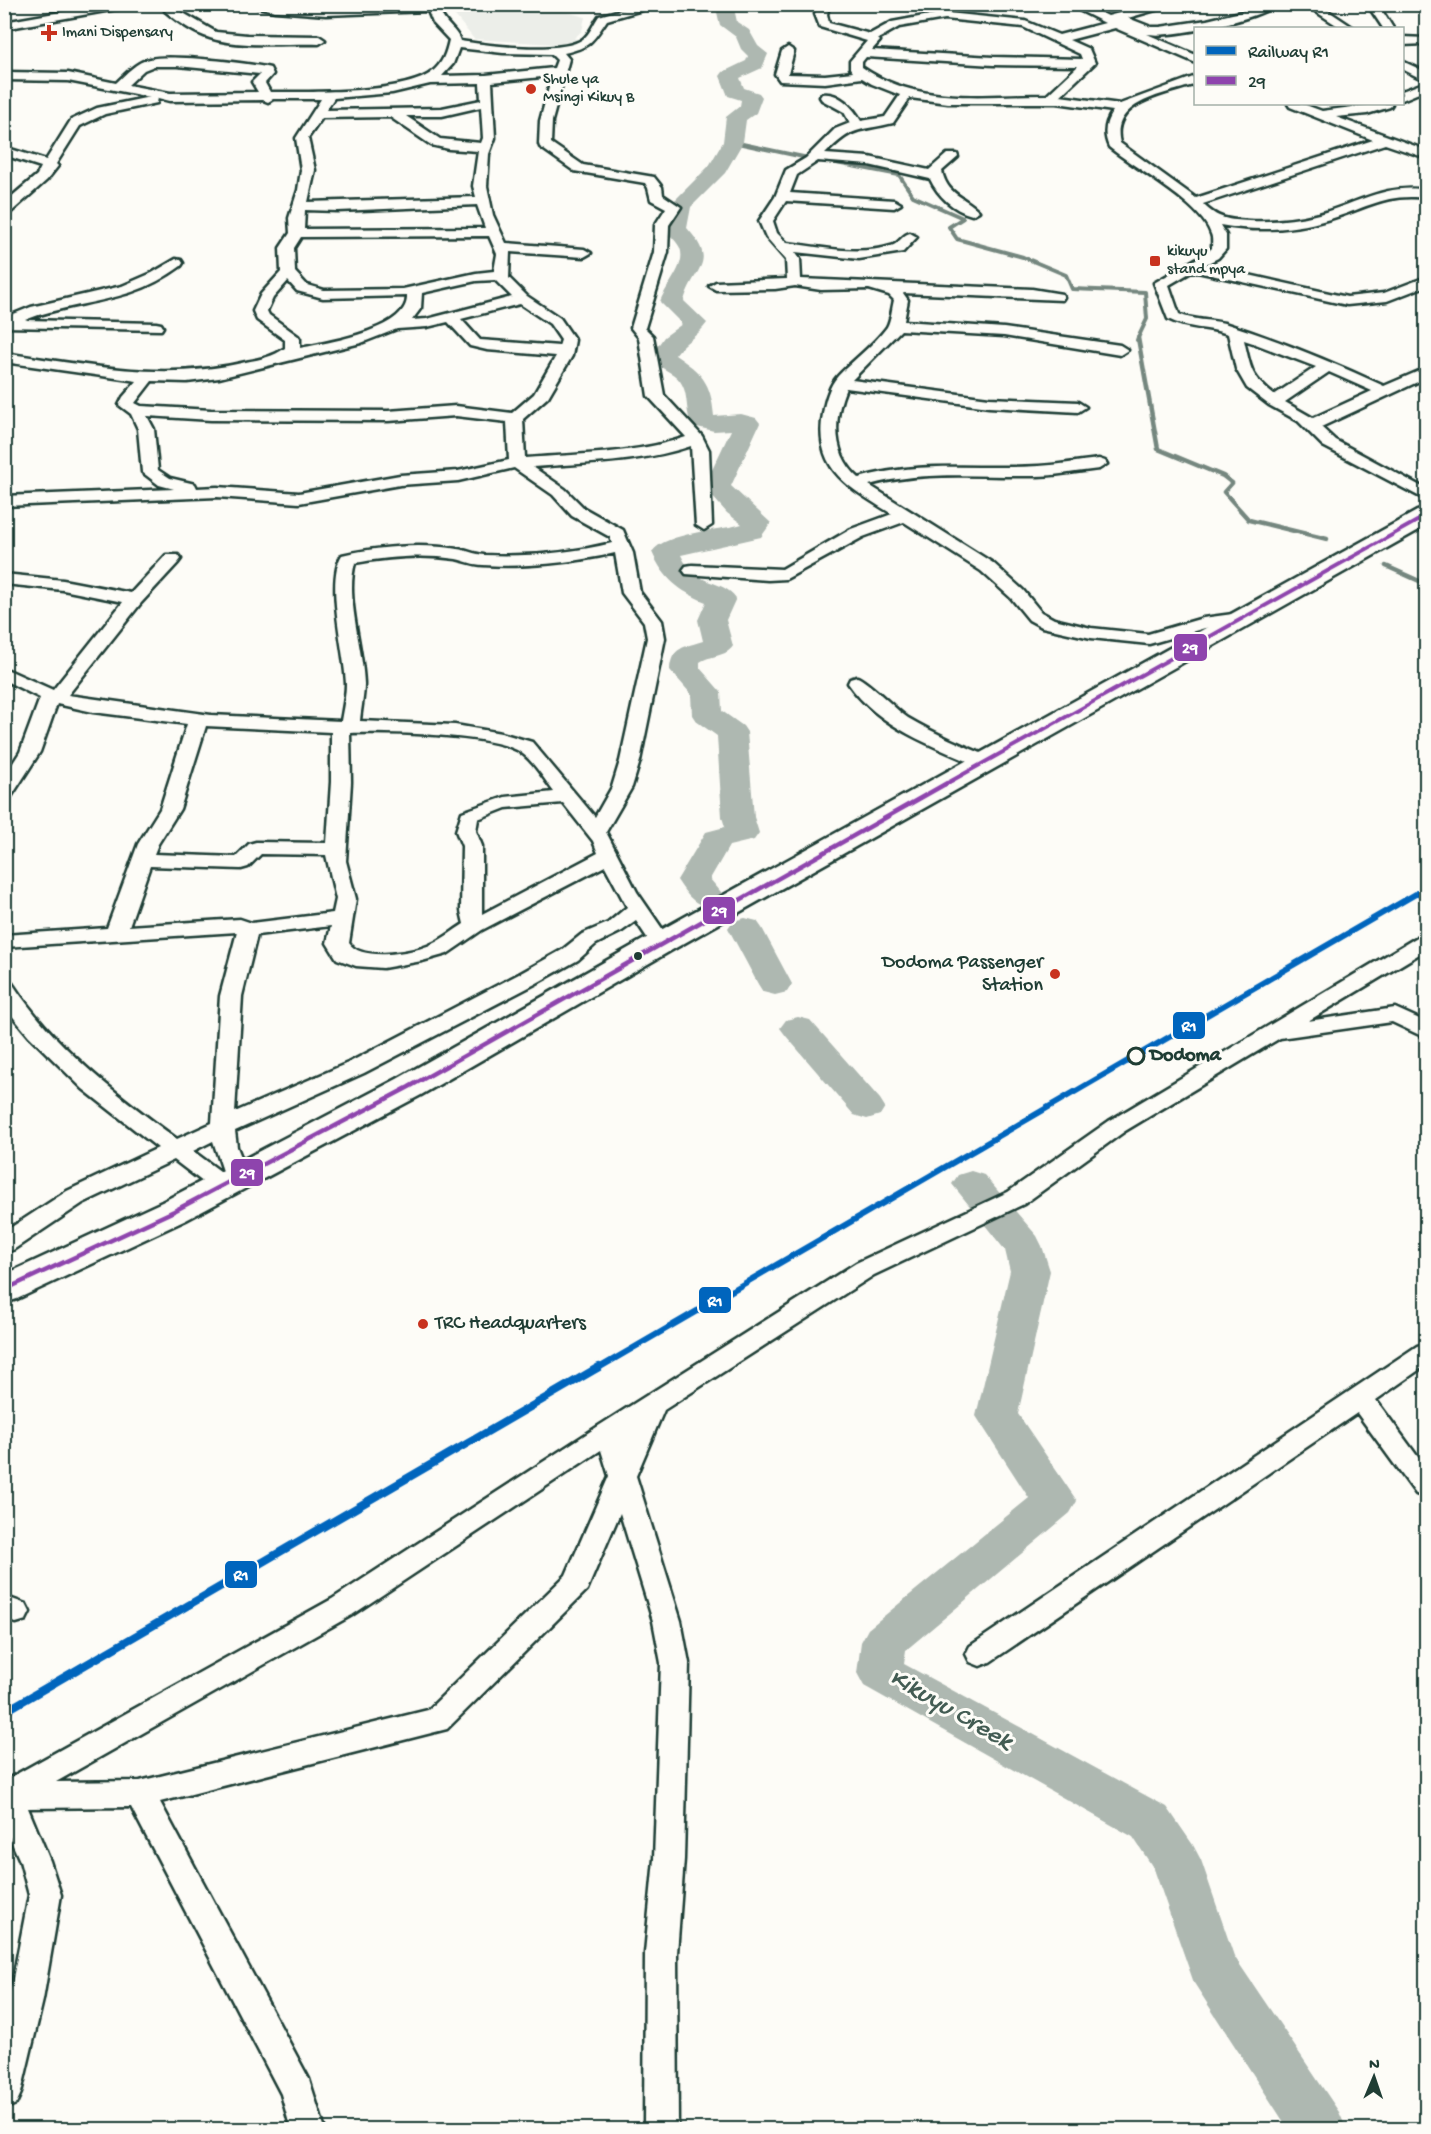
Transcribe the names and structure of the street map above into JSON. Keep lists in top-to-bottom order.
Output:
{
  "water": ["Kikuyu Creek"],
  "places": {
    "health": ["Imani Dispensary"],
    "other": [
      "Shule ya Msingi Kikuy B",
      "Dodoma Passenger Station",
      "Dodoma",
      "TRC Headquarters"
    ],
    "transit": ["kikuyu stand mpya"]
  },
  "lines": ["transit line 29", "rail line R1"],
  "legend": ["Railway R1", "29"],
  "north": "top"
}
